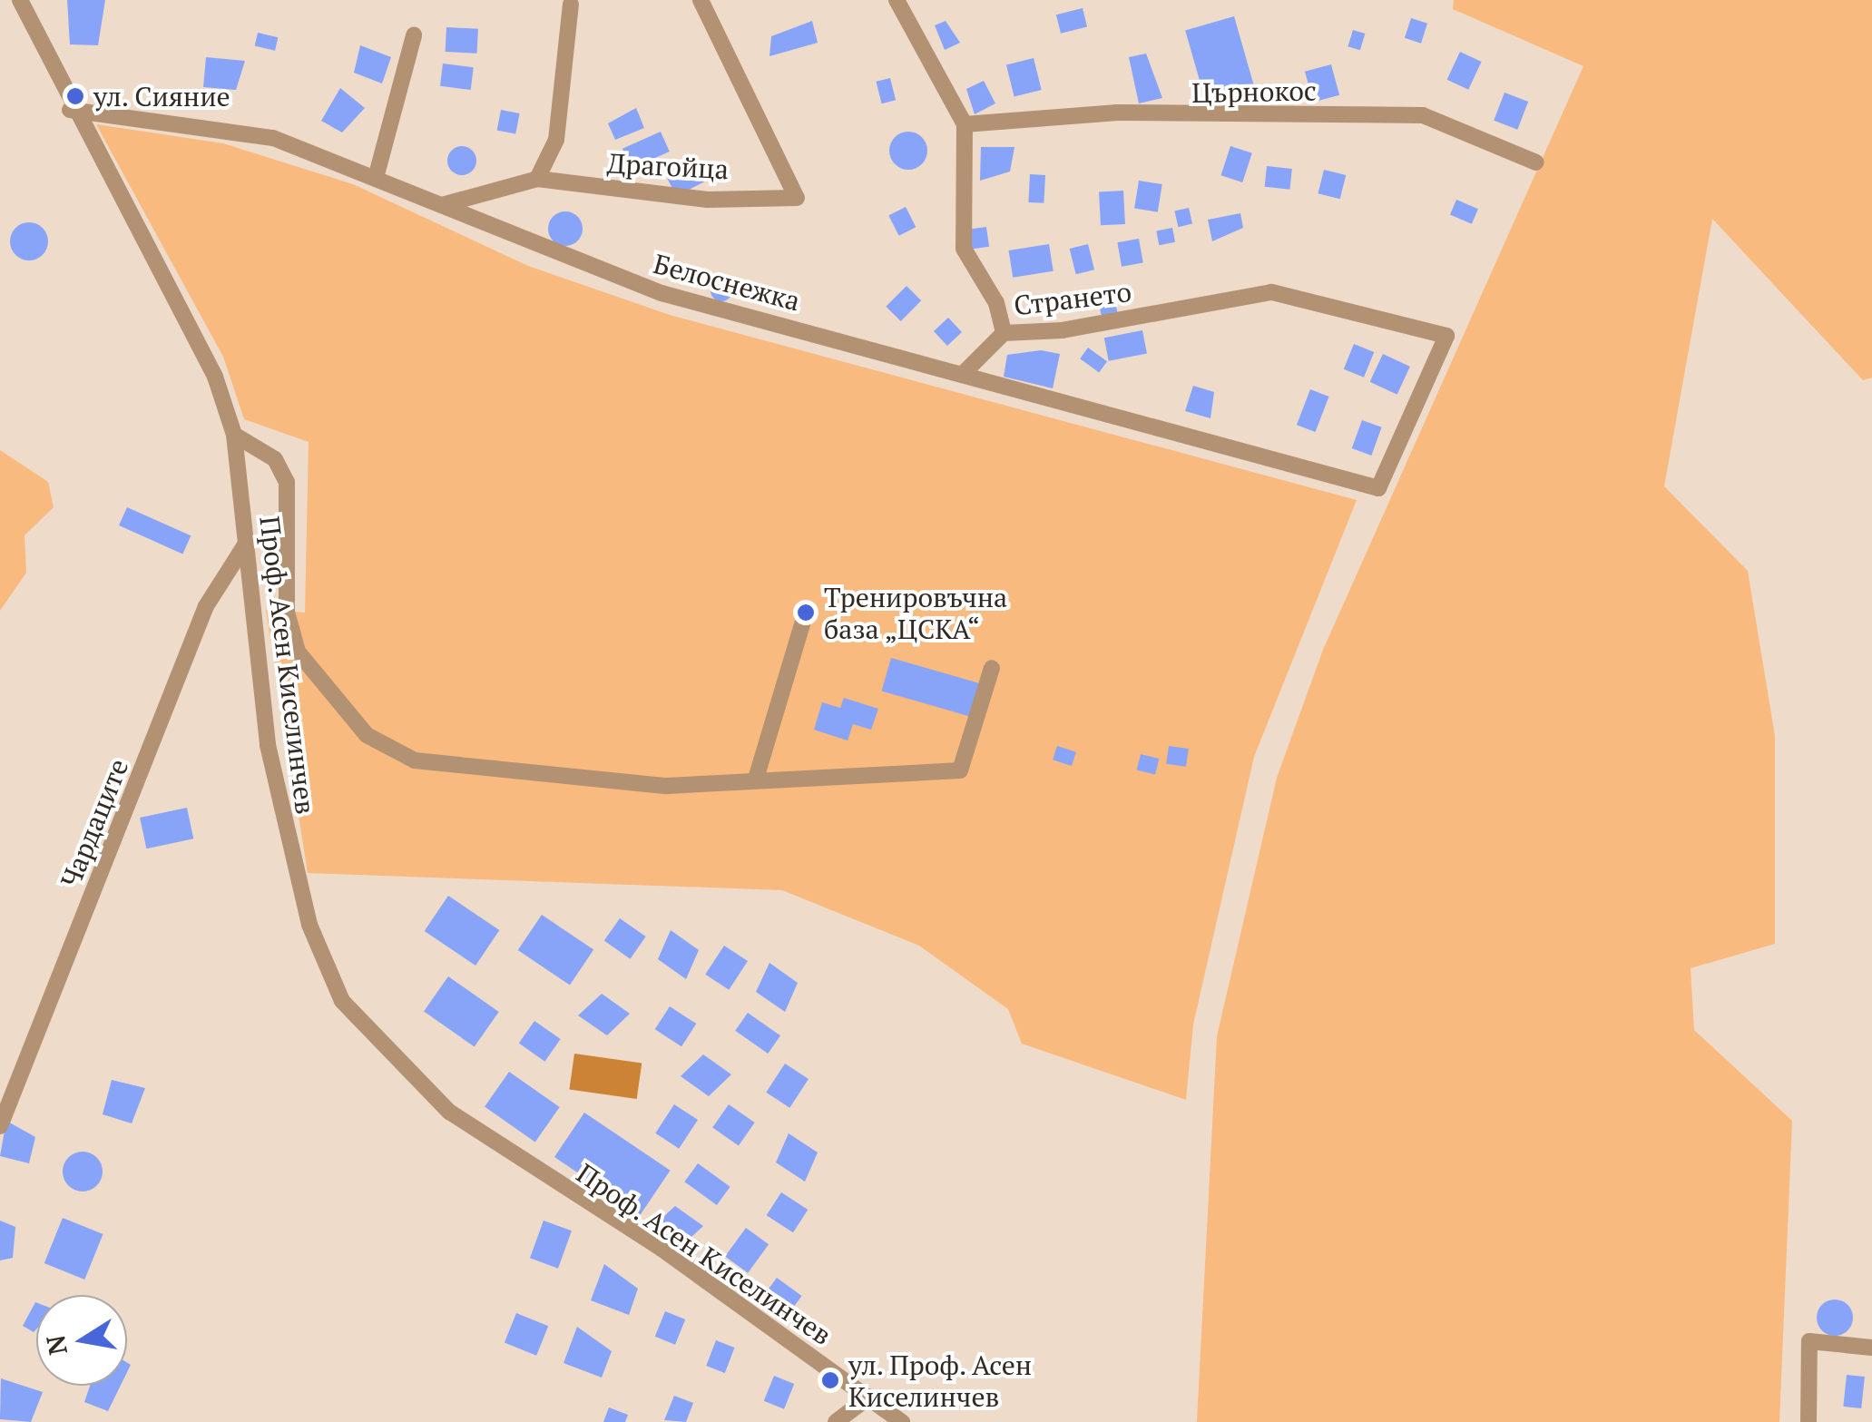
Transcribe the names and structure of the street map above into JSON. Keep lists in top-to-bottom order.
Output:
{
  "streets": {
    "street": [
      "Църнокос",
      "Драгойца",
      "Белоснежка",
      "Странето",
      "Проф. Асен Киселинчев",
      "Чардаците"
    ]
  },
  "crossings": [
    ["Църнокос", "Странето"],
    ["Белоснежка", "Странето"],
    ["Белоснежка", "Проф. Асен Киселинчев"],
    ["Проф. Асен Киселинчев", "Чардаците"]
  ],
  "places": ["ул. Сияние", "Тренировъчна база „ЦСКА“", "ул. Проф. Асен Киселинчев"],
  "north": "left"
}
